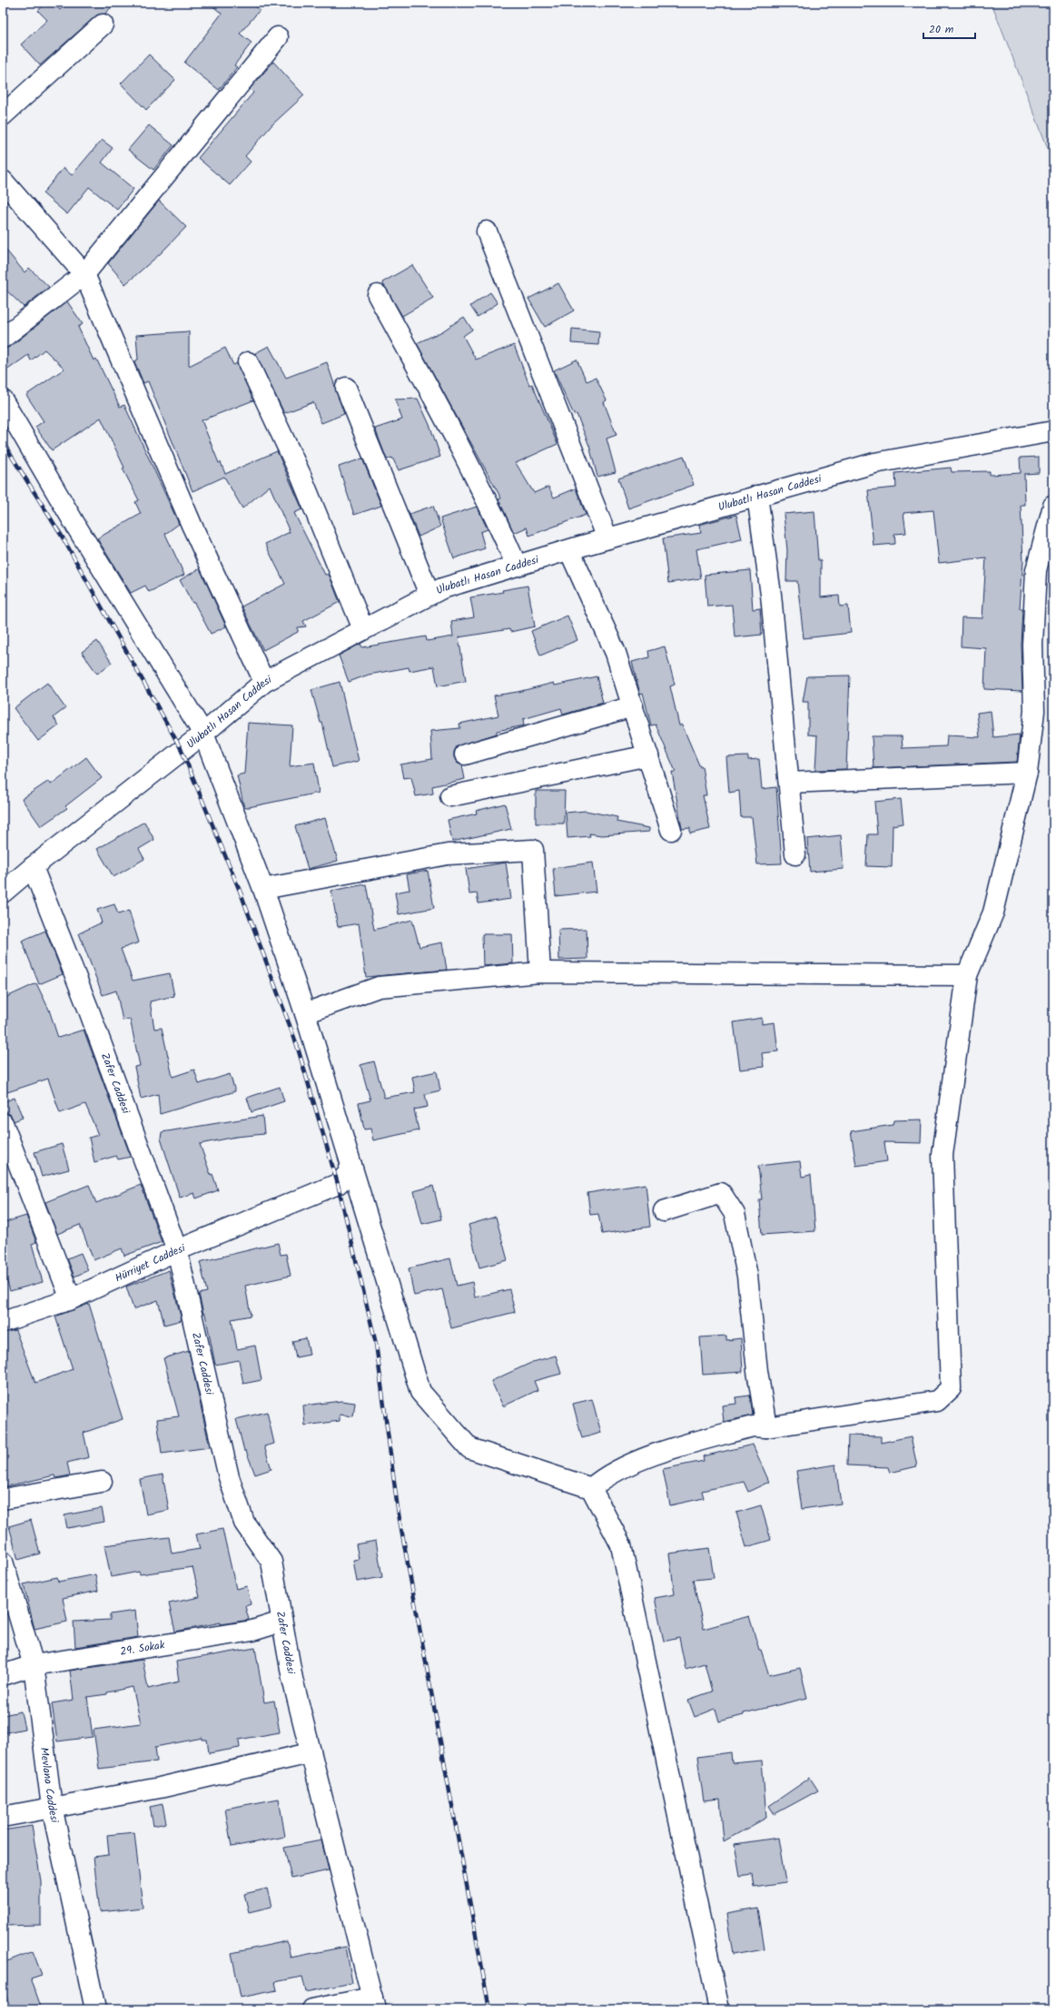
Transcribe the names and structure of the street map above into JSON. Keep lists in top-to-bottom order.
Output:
{
  "streets": {
    "street": [
      "Ulubatlı Hasan Caddesi",
      "Zafer Caddesi",
      "Hürriyet Caddesi",
      "29. Sokak",
      "Mevlana Caddesi"
    ]
  },
  "crossings": [
    ["Ulubatlı Hasan Caddesi", "Zafer Caddesi"],
    ["Zafer Caddesi", "Hürriyet Caddesi"],
    ["Zafer Caddesi", "29. Sokak"],
    ["29. Sokak", "Mevlana Caddesi"]
  ],
  "scale_bar": "20 m"
}
